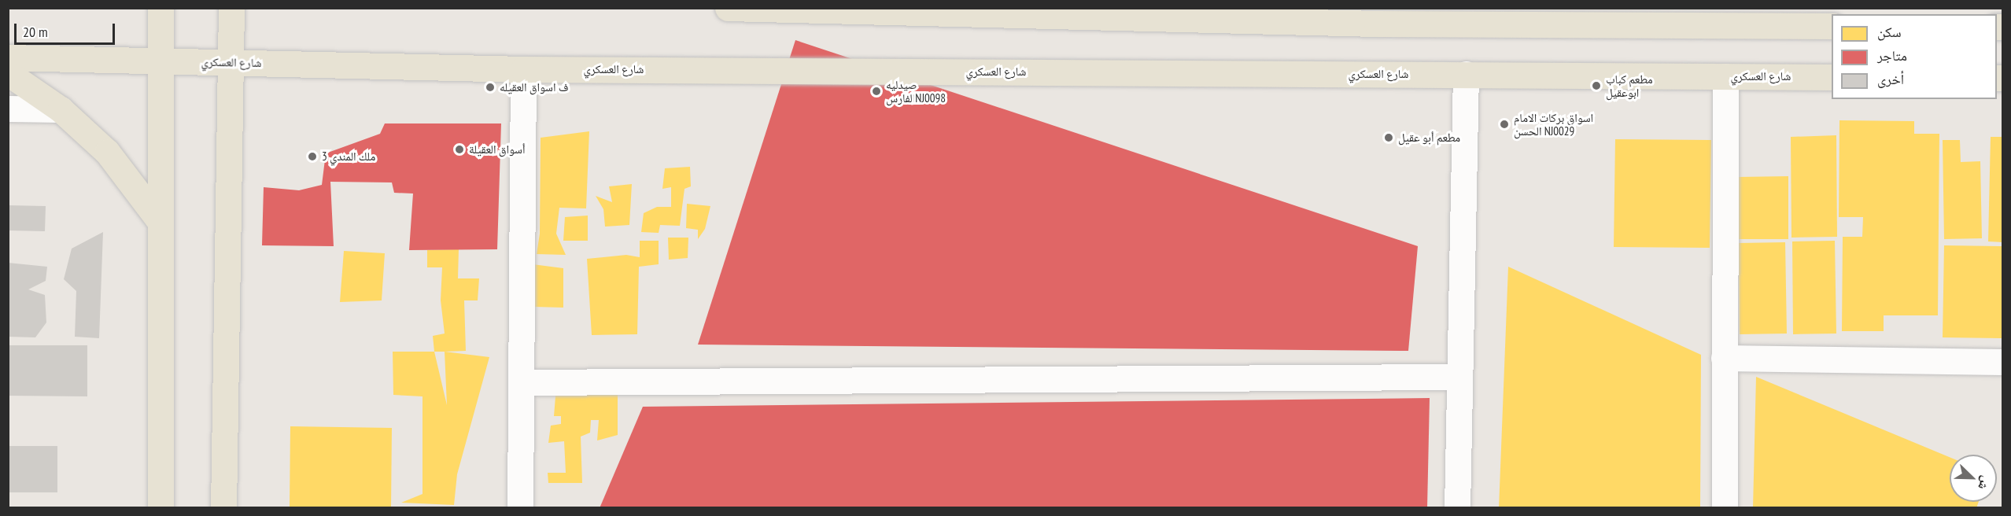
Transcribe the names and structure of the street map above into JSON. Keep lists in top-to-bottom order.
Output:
{
  "streets": {
    "main road": ["شارع العسكري"]
  },
  "places": [
    "مطعم كباب ابوعقيل",
    "ف اسواق العقيله",
    "صيدليه الفارسNJ0098",
    "اسواق بركات الامام الحسن NJ0029",
    "مطعم أبو عقيل",
    "أسواق العقيلة",
    "ملك المندي 3"
  ],
  "legend": ["سكن", "متاجر", "أخرى"],
  "scale_bar": "20 m",
  "north": "bottom right"
}
